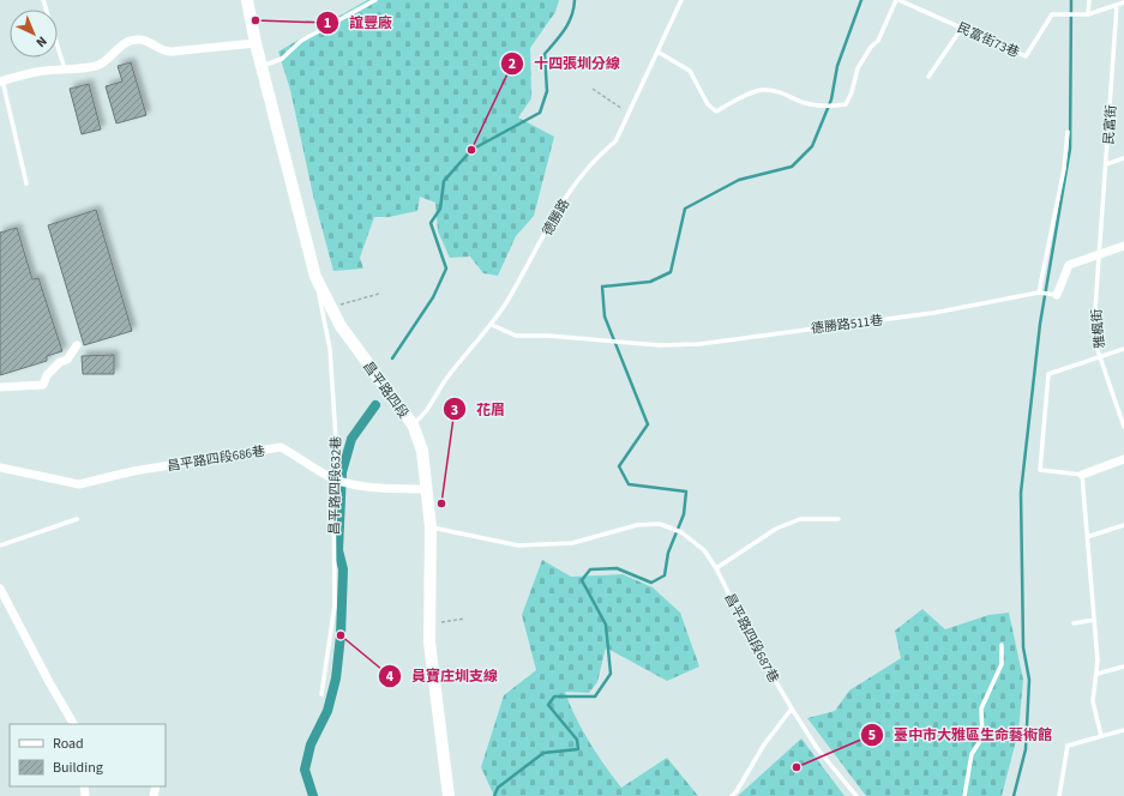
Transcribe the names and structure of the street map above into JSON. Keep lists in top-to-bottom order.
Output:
{
  "streets": {
    "street": ["昌平路四段", "昌平路四段686巷"],
    "lane": [
      "民富街73巷",
      "民富街",
      "德勝路",
      "德勝路511巷",
      "雅楓街",
      "昌平路四段632巷",
      "昌平路四段687巷"
    ]
  },
  "crossings": [
    ["民富街", "雅楓街"],
    ["德勝路", "德勝路511巷"],
    ["德勝路", "昌平路四段"],
    ["昌平路四段", "昌平路四段686巷"],
    ["昌平路四段", "昌平路四段632巷"],
    ["昌平路四段", "昌平路四段687巷"],
    ["昌平路四段686巷", "昌平路四段632巷"]
  ],
  "places": [
    "誼豐廠",
    "十四張圳分線",
    "花眉",
    "員寶庄圳支線",
    "臺中市大雅區生命藝術館"
  ],
  "legend": ["Road", "Building"],
  "north": "bottom right"
}
